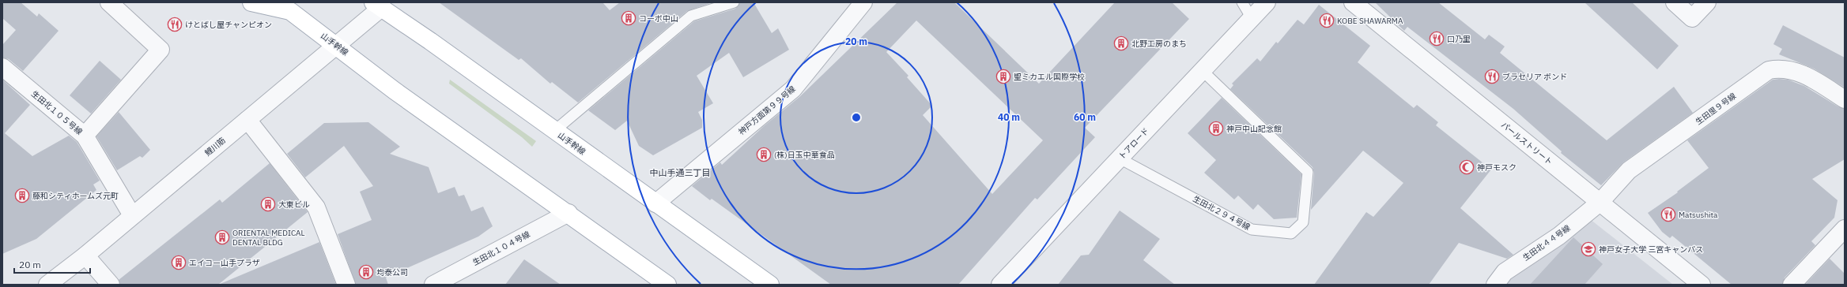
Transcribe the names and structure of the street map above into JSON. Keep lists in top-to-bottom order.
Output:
{
  "streets": {
    "main road": ["山手幹線"],
    "street": [
      "生田里９号線",
      "神戸方面第９９号線",
      "生田北１０５号線",
      "トアロード",
      "パールストリート",
      "鯉川筋",
      "生田北４４号線",
      "生田北１０４号線"
    ],
    "lane": ["生田北２９４号線"]
  },
  "crossings": [
    ["山手幹線", "神戸方面第９９号線"],
    ["山手幹線", "鯉川筋"],
    ["山手幹線", "生田北１０４号線"],
    ["生田里９号線", "パールストリート"],
    ["生田里９号線", "生田北４４号線"],
    ["生田北１０５号線", "鯉川筋"],
    ["トアロード", "生田北２９４号線"],
    ["パールストリート", "生田北４４号線"]
  ],
  "districts": ["中山手通三丁目"],
  "places": {
    "building": [
      "コーポ中山",
      "北野工房のまち",
      "聖ミカエル国際学校",
      "神戸中山記念館",
      "(株)日玉中華食品",
      "藤和シティホームズ元町",
      "大東ビル",
      "ORIENTAL MEDICAL DENTAL BLDG",
      "エイコー山手プラザ",
      "均泰公司"
    ],
    "restaurant": [
      "KOBE SHAWARMA",
      "けとばし屋チャンピオン",
      "口乃里",
      "ブラセリア ボンド",
      "Matsushita"
    ],
    "mosque": ["神戸モスク"],
    "school or university": ["神戸女子大学 三宮キャンパス"]
  },
  "scale_bar": "20 m",
  "rings": ["20 m", "40 m", "60 m"]
}
